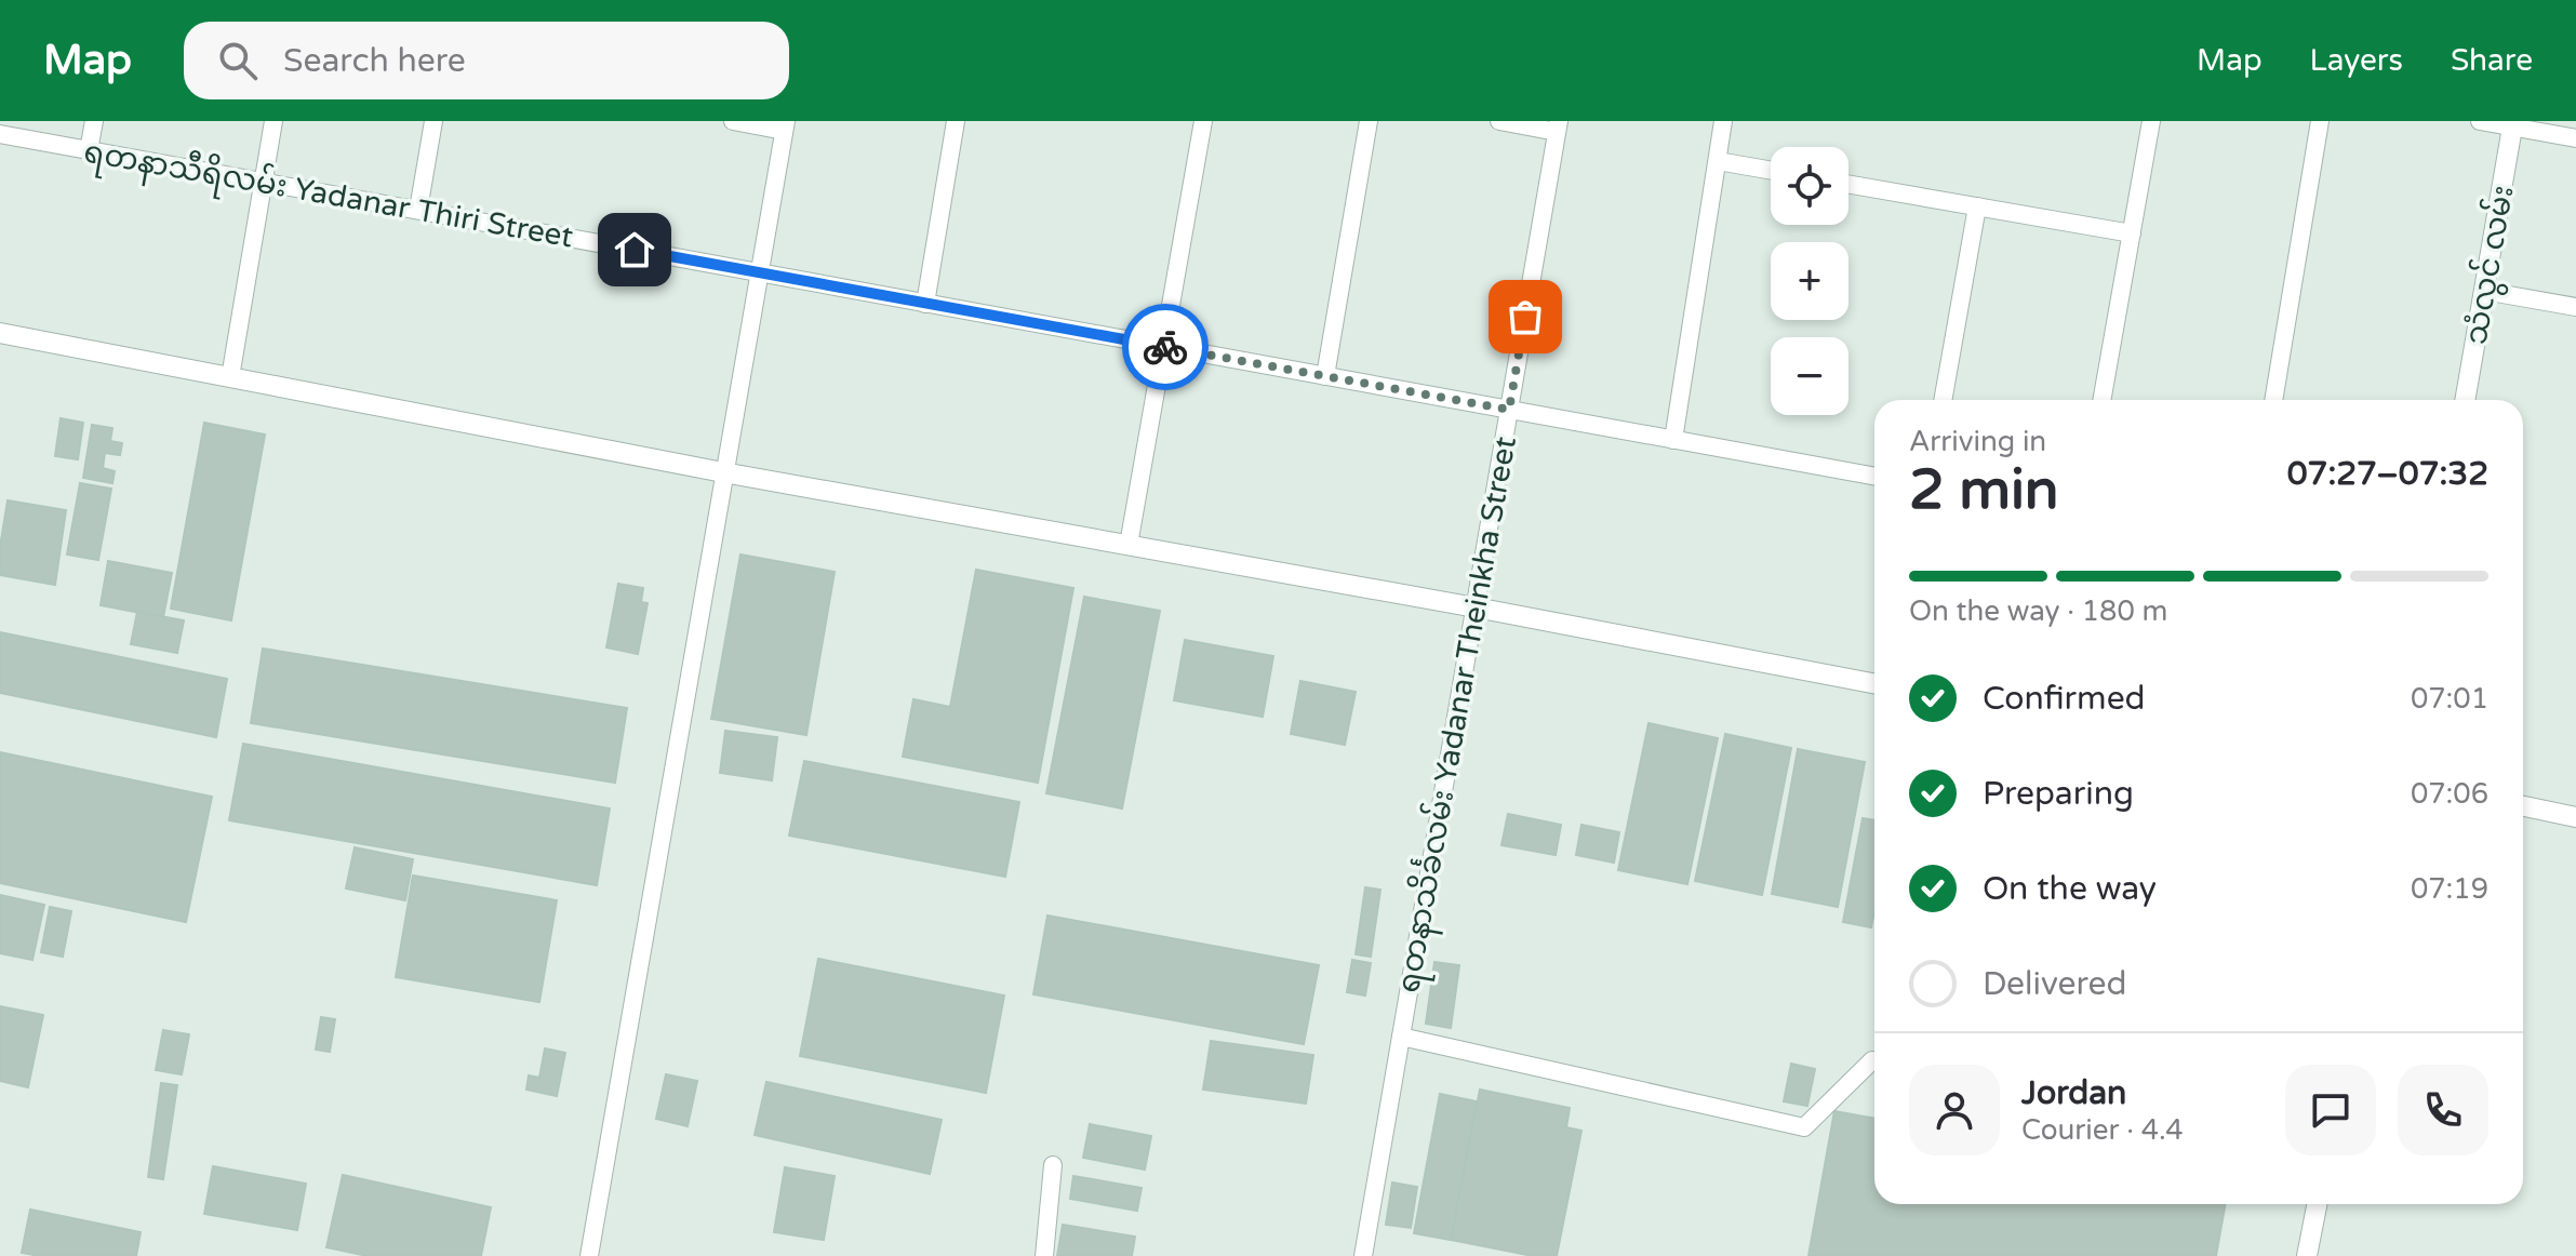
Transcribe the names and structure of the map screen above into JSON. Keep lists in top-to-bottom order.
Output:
{
  "streets": {
    "street": ["ရတနာသီရိလမ်း Yadanar Thiri Street", "သံလွင် လမ်း", "ရတနာသိင်္ခလမ်း Yadanar Theinkha Street"]
  },
  "crossings": [
    ["ရတနာသီရိလမ်း Yadanar Thiri Street", "ရတနာသိင်္ခလမ်း Yadanar Theinkha Street"]
  ],
  "page": {
    "header": "Map",
    "search": "Search here",
    "nav": ["Map", "Layers", "Share"],
    "map_buttons": ["+", "−"],
    "heading": ["2 min", "Arriving in", "07:27–07:32"],
    "panel": ["Jordan", "Courier · 4.4"],
    "bar": "On the way · 180 m",
    "list": [
      ["Confirmed", "07:01"],
      ["Preparing", "07:06"],
      ["On the way", "07:19"],
      "Delivered"
    ]
  }
}
